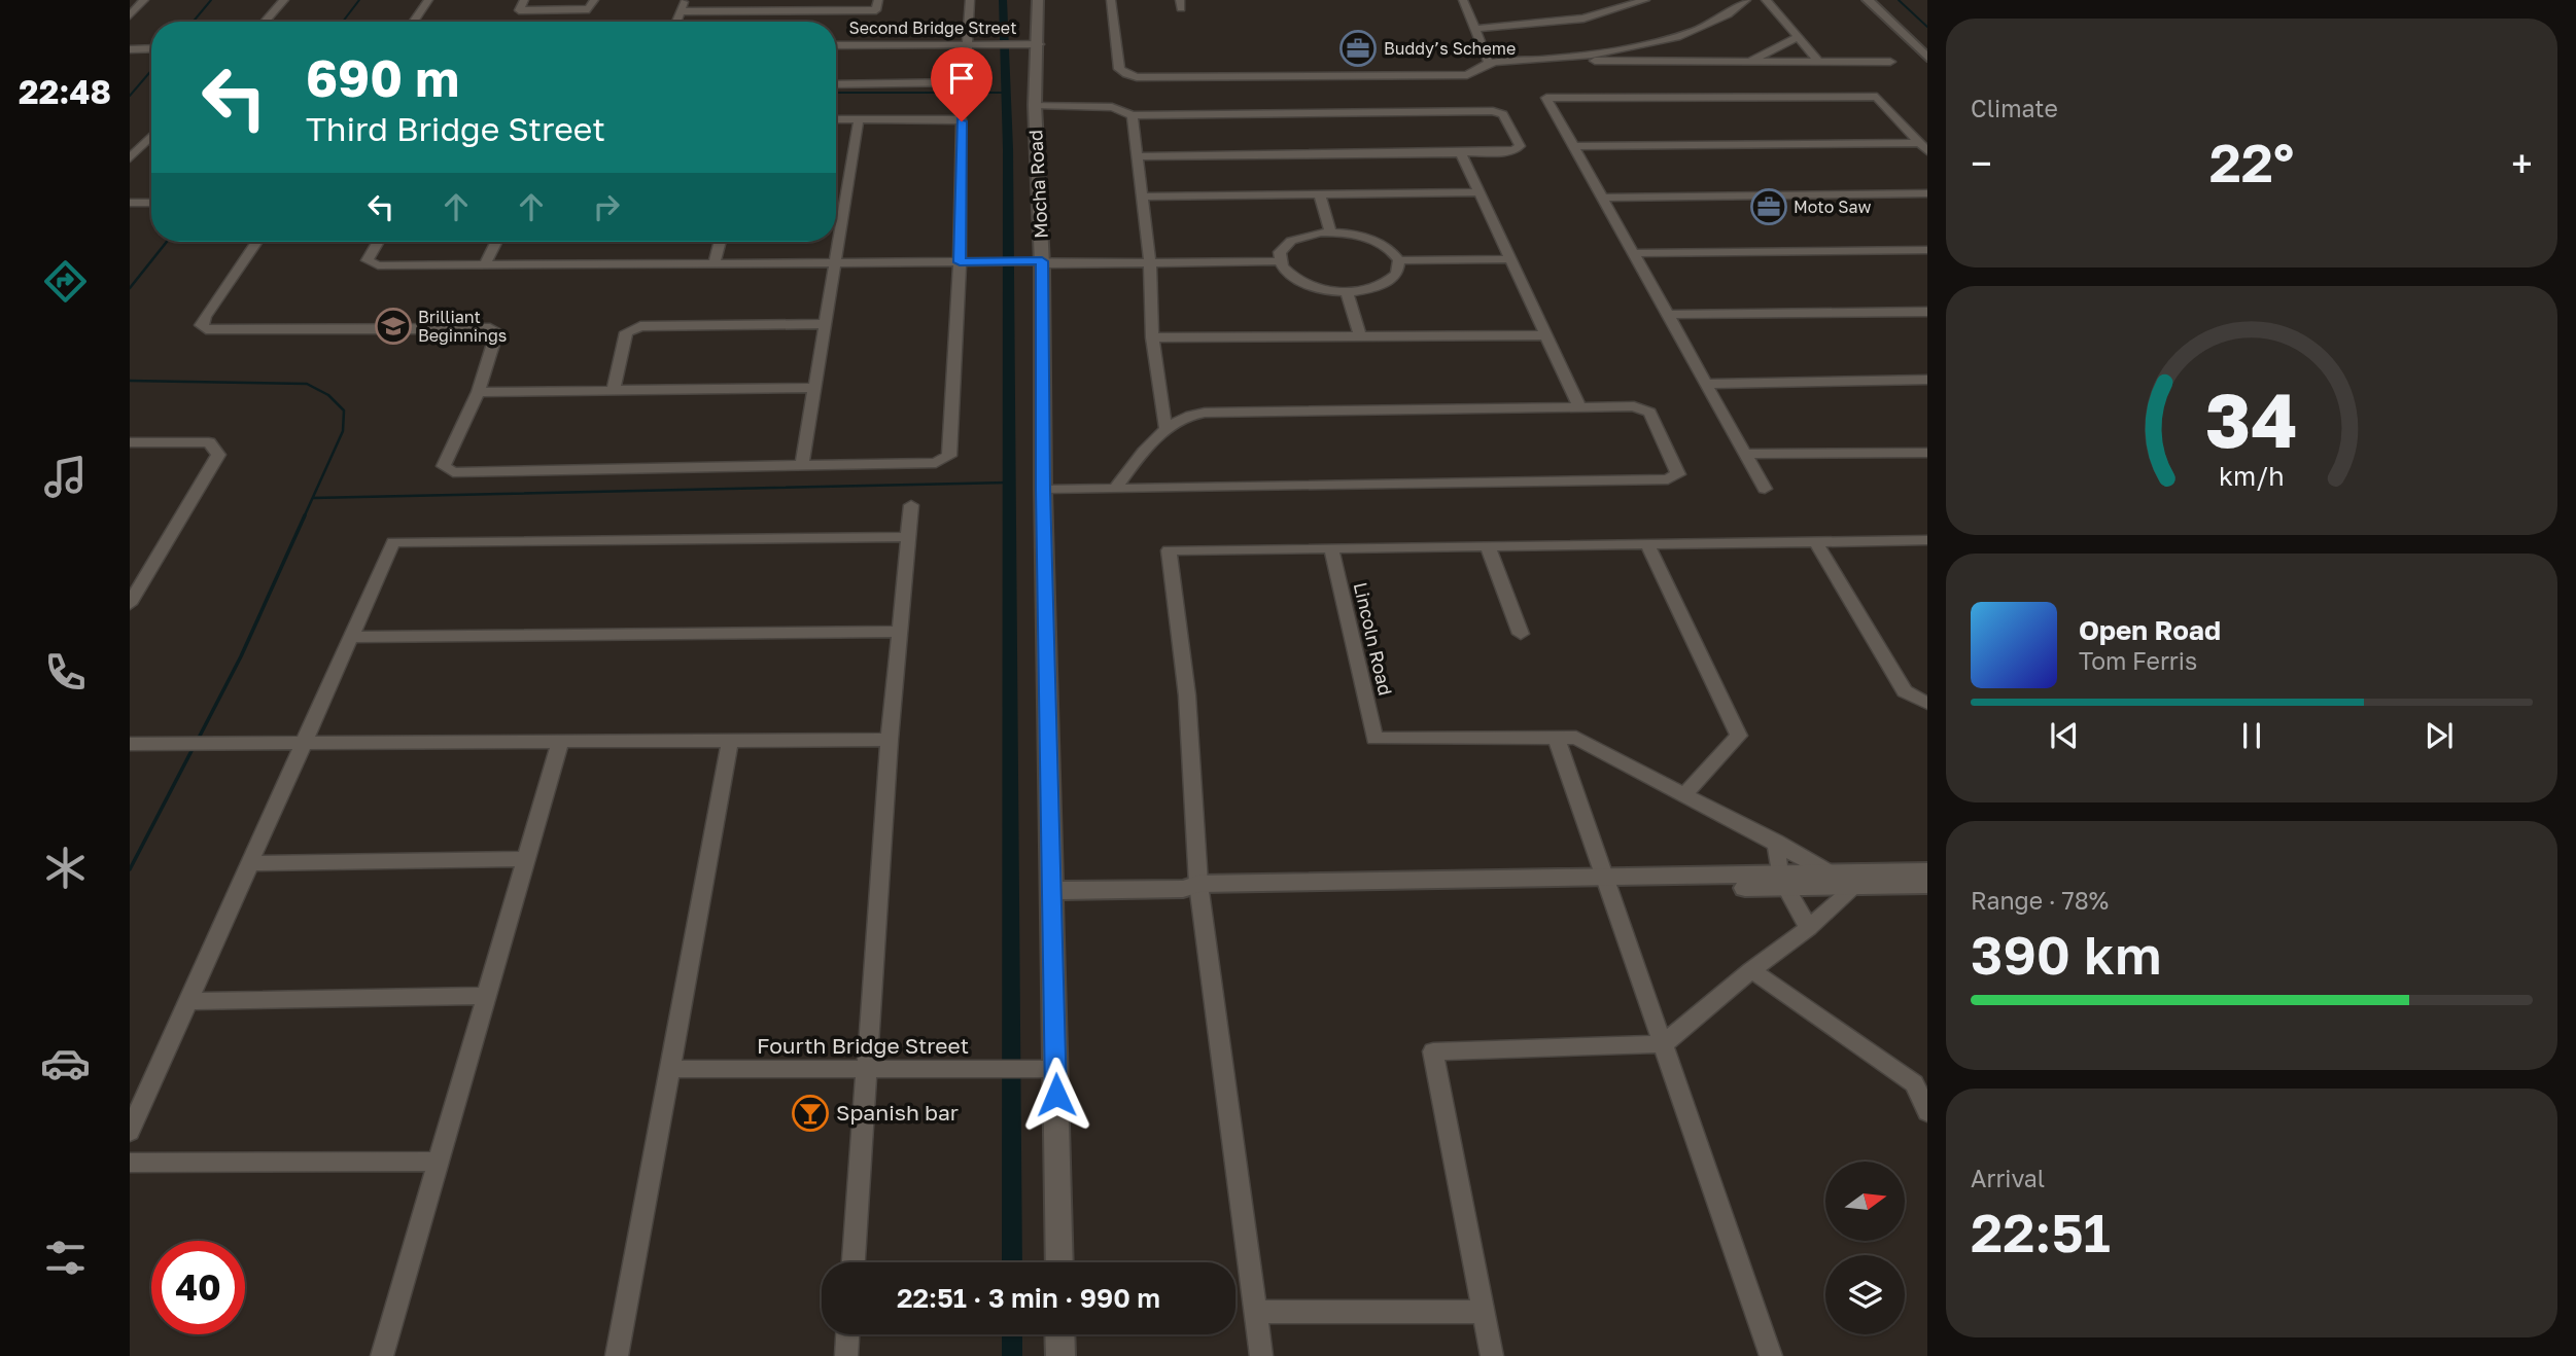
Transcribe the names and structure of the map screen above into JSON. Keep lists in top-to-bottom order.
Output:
{
  "streets": {
    "street": [
      "Second Bridge Street",
      "Mocha Road",
      "Lincoln Road",
      "Fourth Bridge Street"
    ]
  },
  "crossings": [
    ["Second Bridge Street", "Mocha Road"],
    ["Mocha Road", "Fourth Bridge Street"]
  ],
  "places": {
    "office": ["Buddy’s Scheme", "Moto Saw"],
    "school or university": ["Brilliant Beginnings"],
    "bar": ["Spanish bar"]
  },
  "north": "right",
  "page": {
    "tabs": "22:48",
    "tile": [
      "Climate",
      ["Range · 78%", "390 km"],
      ["Arrival", "22:51"]
    ],
    "turn": ["690 m", "Third Bridge Street"],
    "heat": ["−", "22°", "+"],
    "song": ["Open Road", "Tom Ferris"],
    "limit": "40",
    "trip": "22:51 · 3 min · 990 m",
    "gauge": ["34", "km/h"]
  }
}
